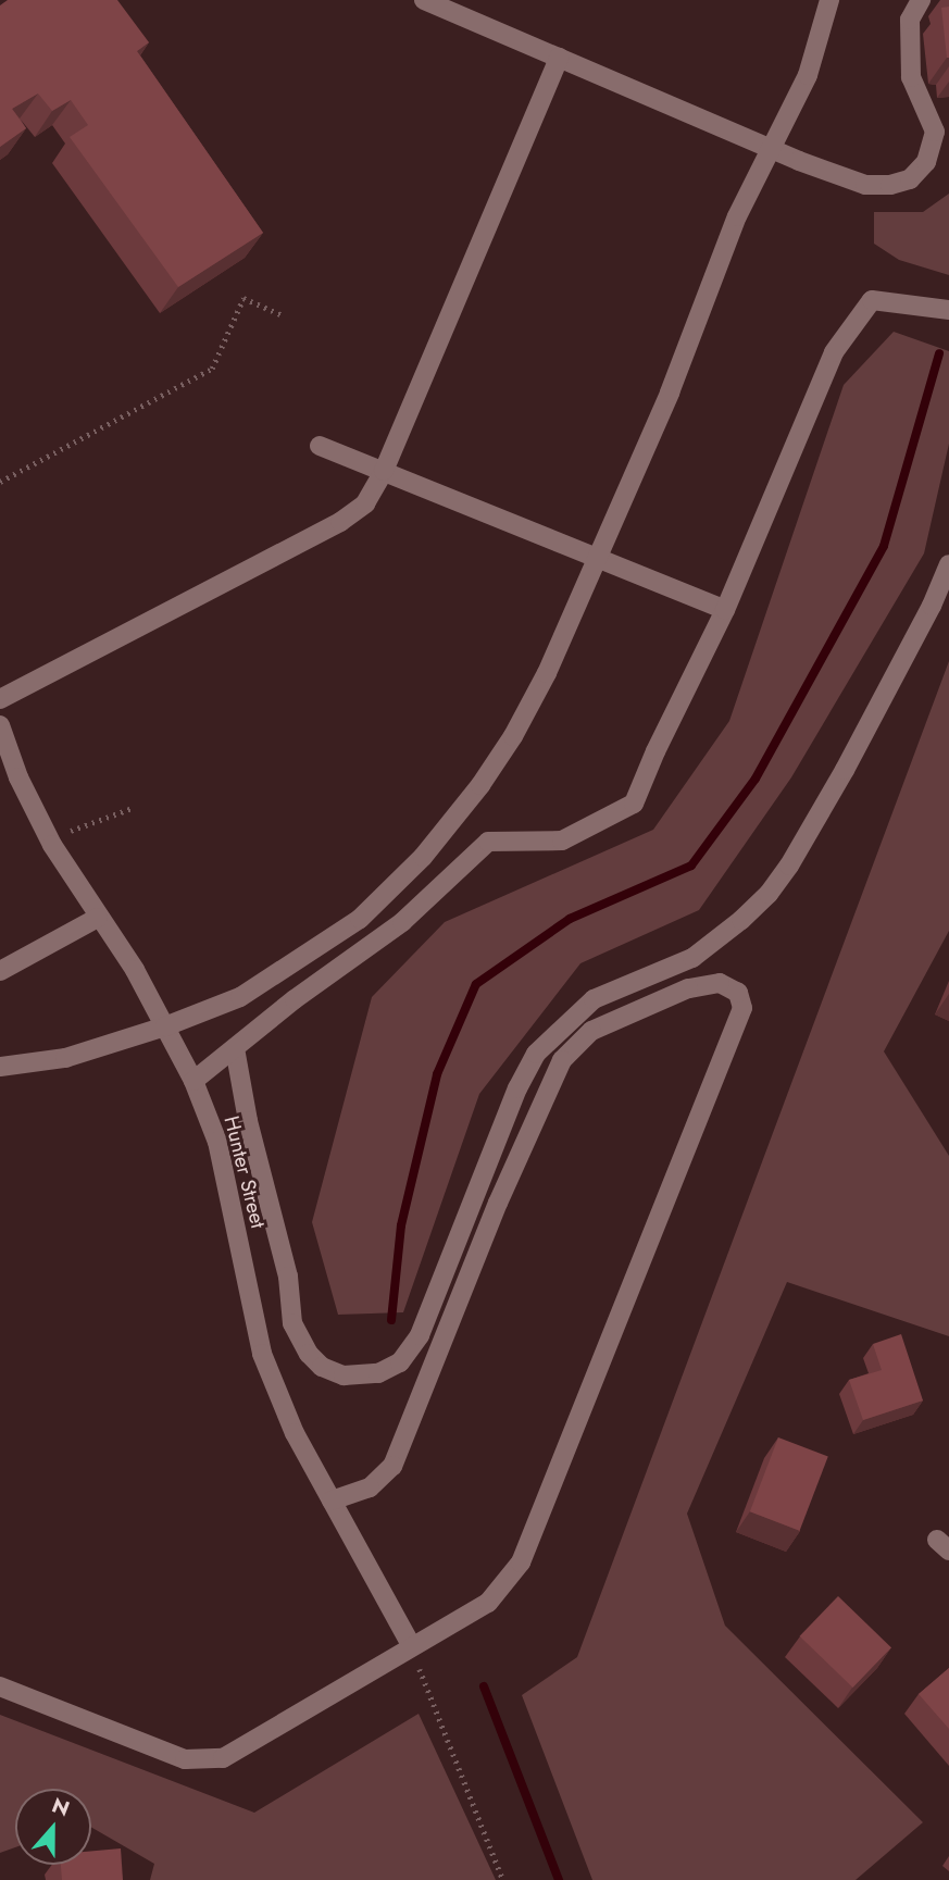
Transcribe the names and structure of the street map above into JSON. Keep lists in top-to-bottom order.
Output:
{
  "streets": {
    "street": ["Hunter Street"]
  },
  "north": "top"
}
